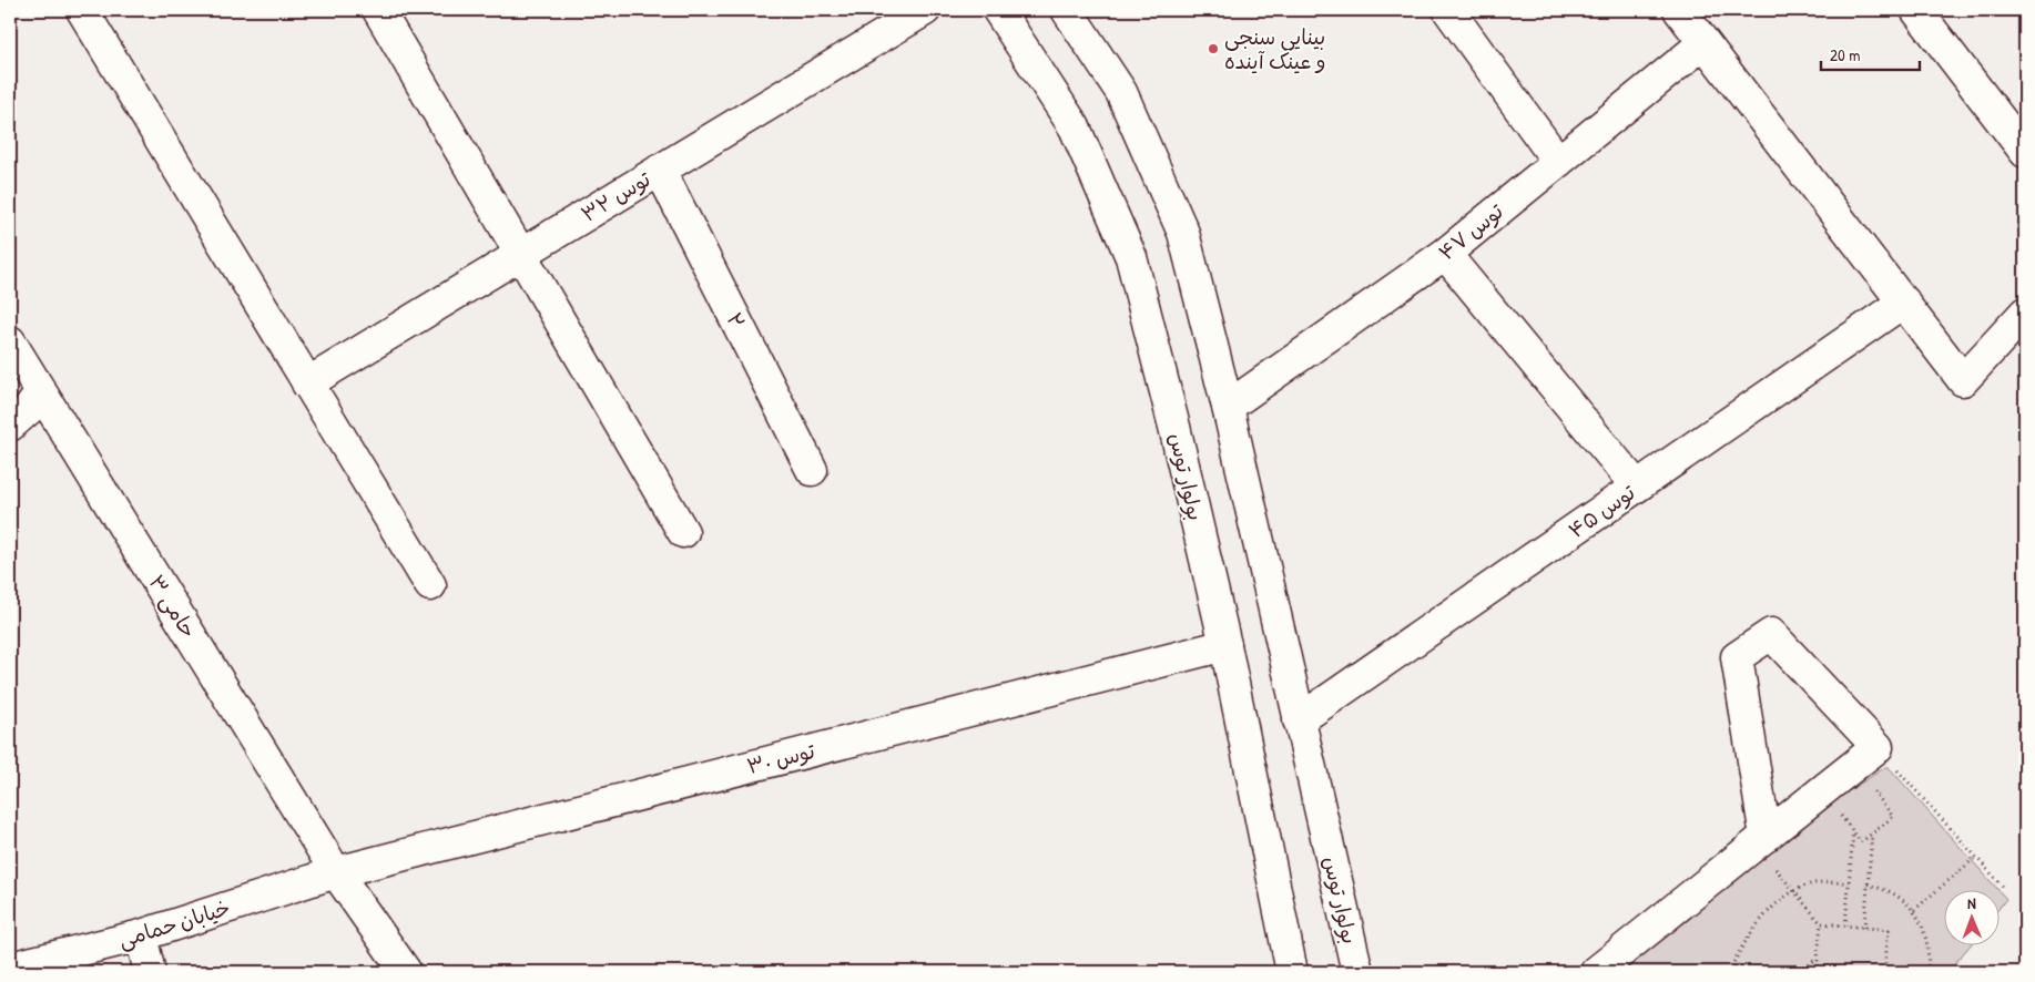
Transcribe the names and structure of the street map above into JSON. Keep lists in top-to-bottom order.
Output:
{
  "streets": {
    "street": [
      "توس ۳۲",
      "توس ۴۷",
      "۲",
      "بولوار توس",
      "توس ۴۵",
      "حامی ۳",
      "توس ۳۰",
      "خیابان حمامی"
    ]
  },
  "crossings": [
    ["توس ۳۲", "۲"],
    ["توس ۴۷", "بولوار توس"],
    ["بولوار توس", "توس ۴۵"],
    ["بولوار توس", "توس ۳۰"],
    ["حامی ۳", "توس ۳۰"],
    ["حامی ۳", "خیابان حمامی"],
    ["توس ۳۰", "خیابان حمامی"]
  ],
  "places": ["بینایی سنجی و عینک آینده"],
  "scale_bar": "20 m",
  "north": "top"
}
